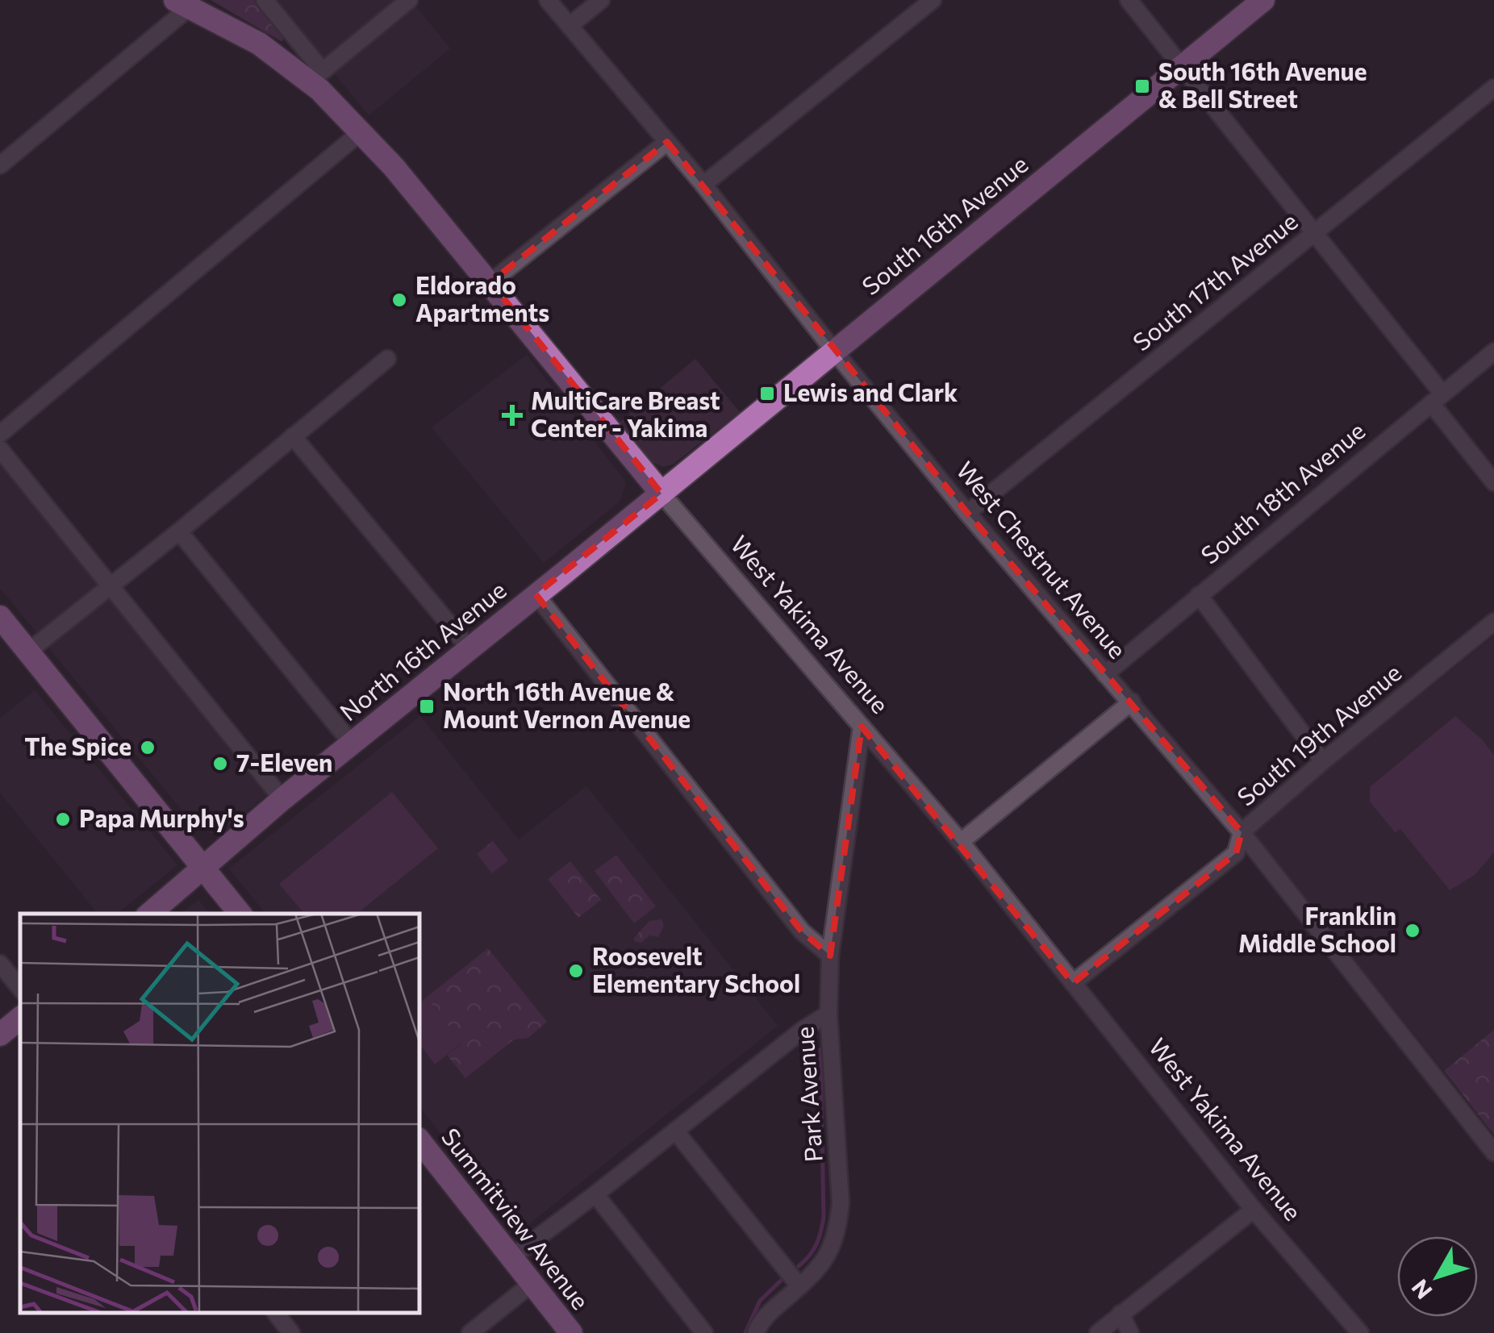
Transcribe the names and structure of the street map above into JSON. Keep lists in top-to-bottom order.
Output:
{
  "streets": {
    "main road": [
      "South 16th Avenue",
      "West Yakima Avenue",
      "North 16th Avenue",
      "Summitview Avenue"
    ],
    "street": [
      "South 17th Avenue",
      "South 18th Avenue",
      "West Chestnut Avenue",
      "South 19th Avenue",
      "Park Avenue"
    ]
  },
  "crossings": [
    ["South 16th Avenue", "West Chestnut Avenue"],
    ["South 16th Avenue", "West Yakima Avenue"],
    ["South 16th Avenue", "North 16th Avenue"],
    ["South 17th Avenue", "West Chestnut Avenue"],
    ["South 18th Avenue", "West Chestnut Avenue"],
    ["West Chestnut Avenue", "South 19th Avenue"],
    ["West Yakima Avenue", "North 16th Avenue"],
    ["West Yakima Avenue", "South 19th Avenue"],
    ["West Yakima Avenue", "Park Avenue"]
  ],
  "places": {
    "transit": ["South 16th Avenue & Bell Street", "Lewis and Clark", "North 16th Avenue & Mount Vernon Avenue"],
    "other": [
      "Eldorado Apartments",
      "The Spice",
      "7-Eleven",
      "Papa Murphy's",
      "Franklin Middle School",
      "Roosevelt Elementary School"
    ],
    "health": ["MultiCare Breast Center - Yakima"]
  },
  "north": "bottom left"
}
